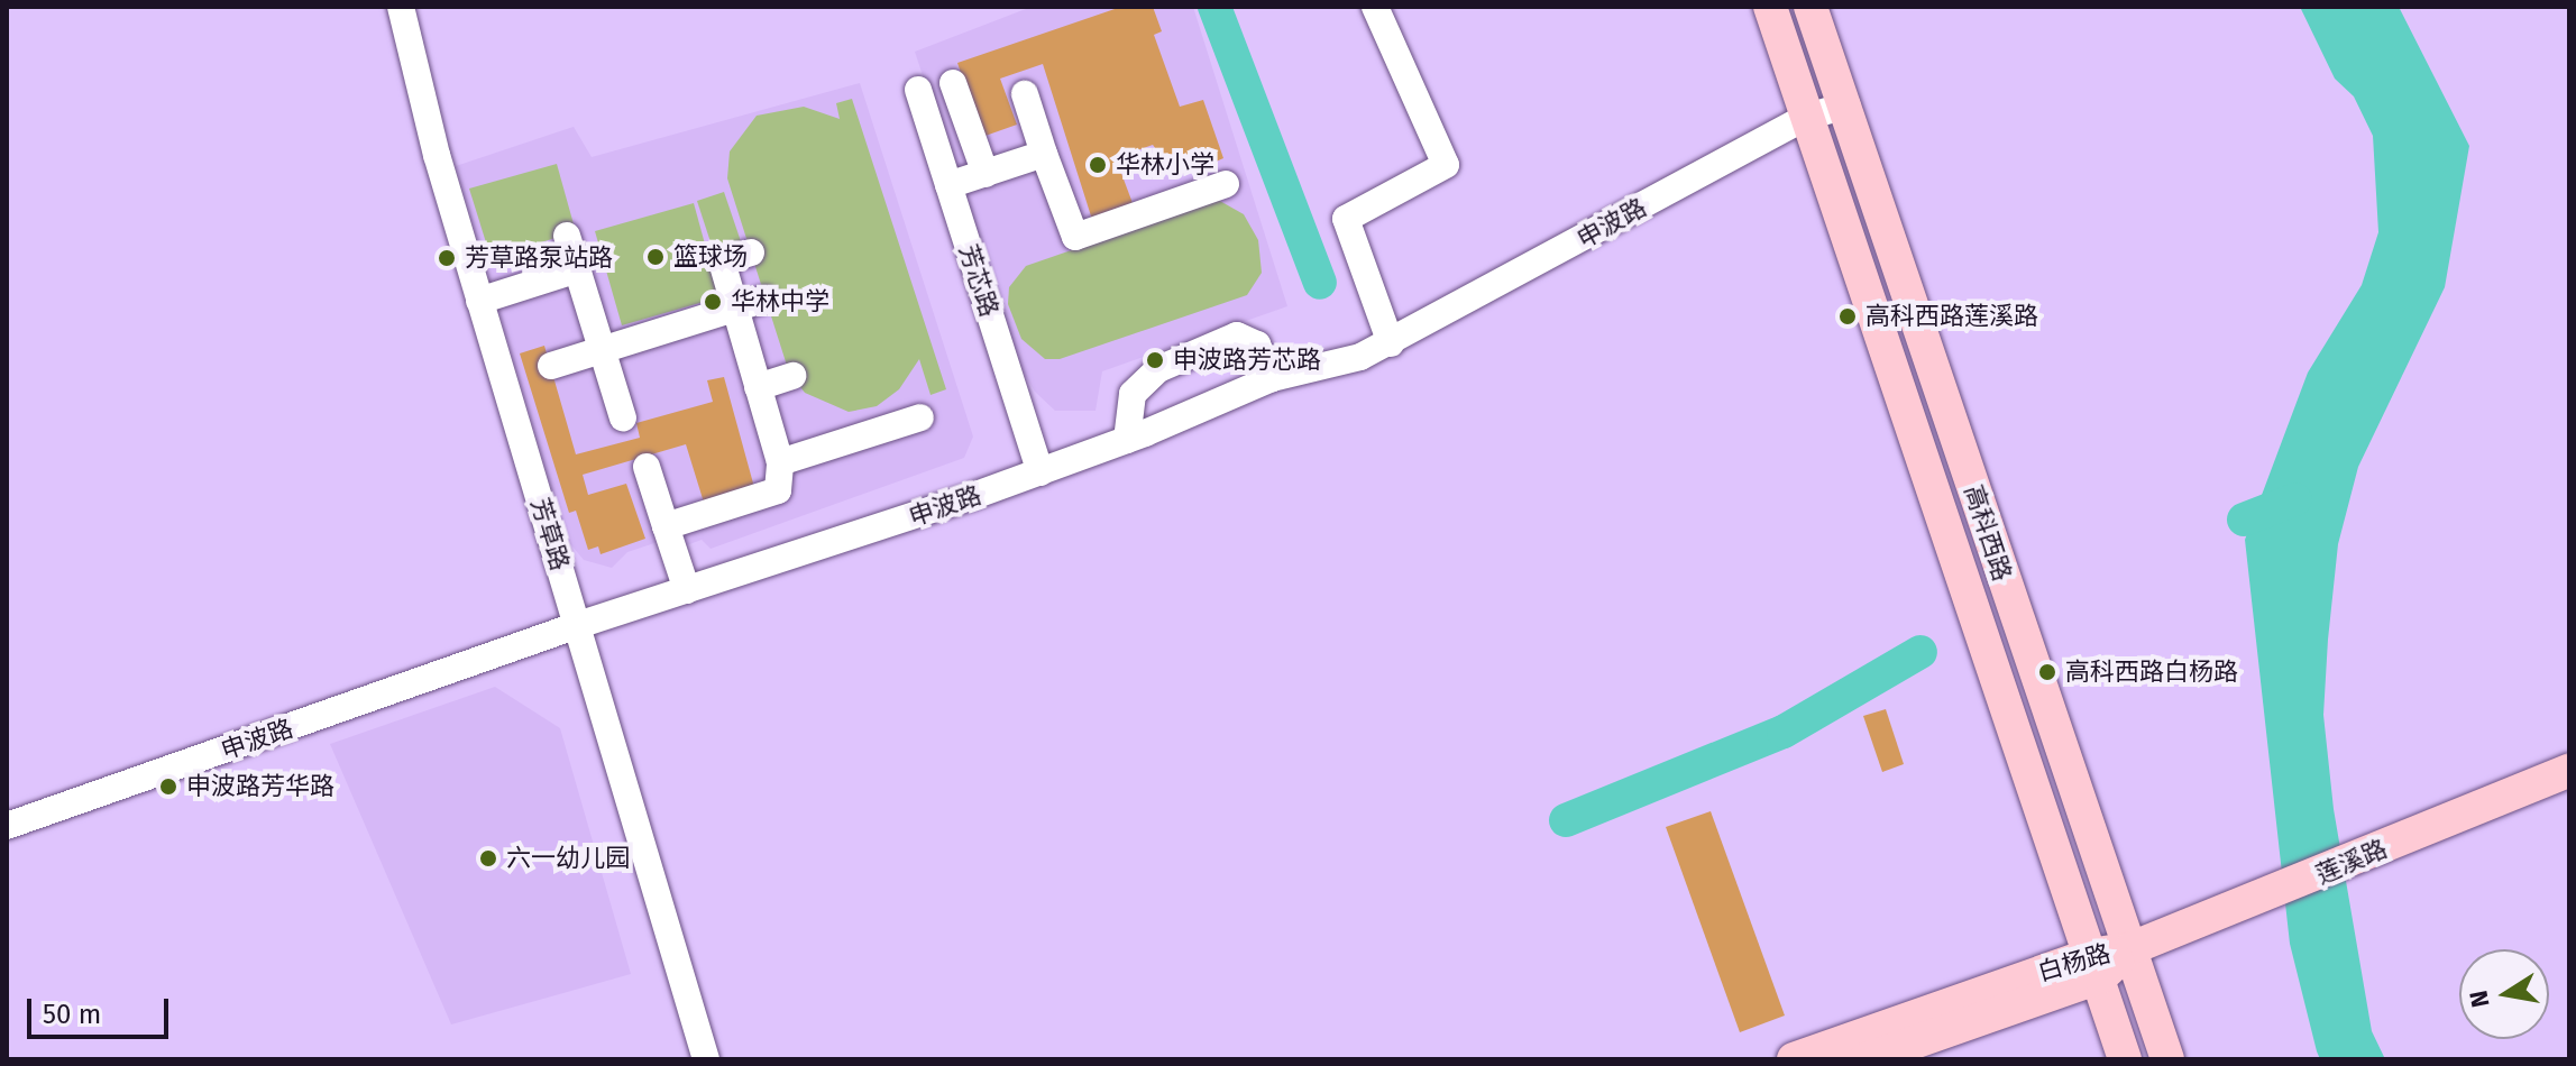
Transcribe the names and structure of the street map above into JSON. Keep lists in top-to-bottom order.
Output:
{
  "streets": {
    "main road": ["高科西路", "莲溪路", "白杨路"],
    "street": ["申波路", "芳芯路", "芳草路"]
  },
  "crossings": [
    ["申波路", "芳芯路"],
    ["申波路", "高科西路"],
    ["申波路", "芳草路"],
    ["高科西路", "莲溪路"],
    ["高科西路", "白杨路"],
    ["莲溪路", "白杨路"]
  ],
  "places": [
    "华林小学",
    "篮球场",
    "芳草路泵站路",
    "华林中学",
    "高科西路莲溪路",
    "申波路芳芯路",
    "高科西路白杨路",
    "申波路芳华路",
    "六一幼儿园"
  ],
  "scale_bar": "50 m",
  "north": "left"
}
